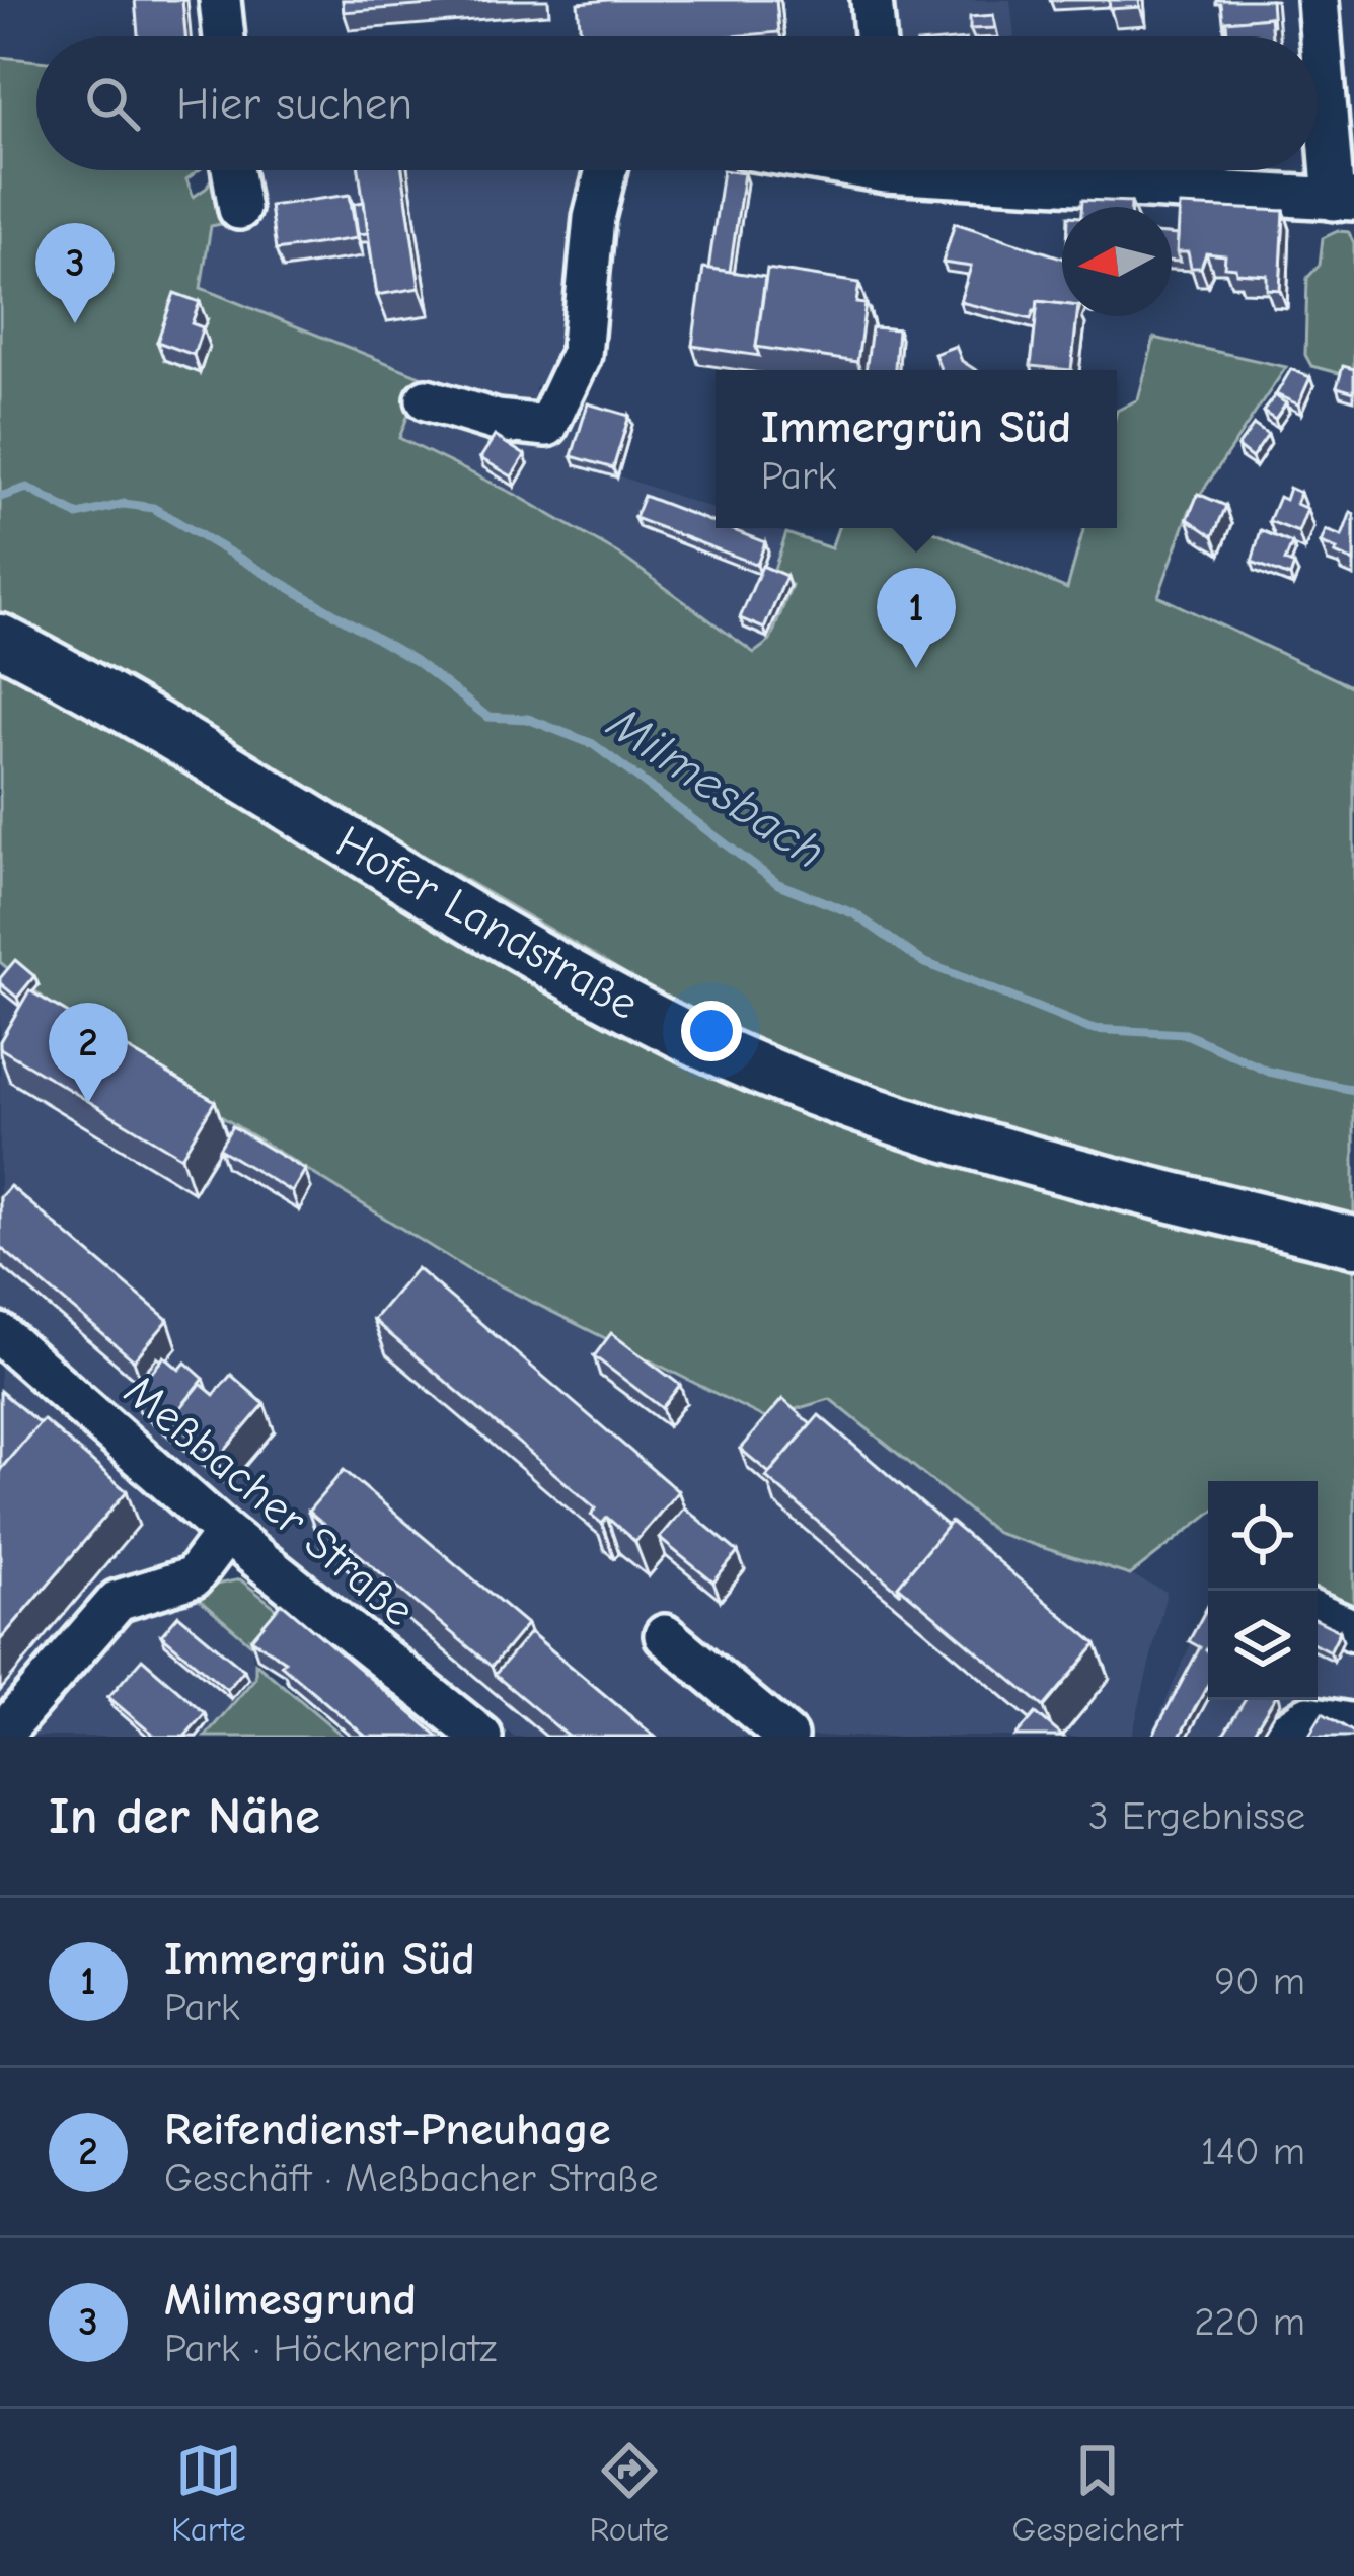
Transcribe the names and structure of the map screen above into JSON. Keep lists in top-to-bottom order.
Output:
{
  "streets": {
    "main road": ["Hofer Landstraße"],
    "street": ["Meßbacher Straße"]
  },
  "water": ["Milmesbach"],
  "north": "left",
  "page": {
    "search": "Hier suchen",
    "pins": ["3", "1", "2"],
    "popup": ["Immergrün Süd", "Park"],
    "heading": ["In der Nähe", "3 Ergebnisse"],
    "list": [
      {
        "mark": "1",
        "name": "Immergrün Süd",
        "note": "Park",
        "value": "90 m"
      },
      {
        "mark": "2",
        "name": "Reifendienst-Pneuhage",
        "note": "Geschäft · Meßbacher Straße",
        "value": "140 m"
      },
      {
        "mark": "3",
        "name": "Milmesgrund",
        "note": "Park · Höcknerplatz",
        "value": "220 m"
      }
    ],
    "nav": ["Karte", "Route", "Gespeichert"]
  }
}
